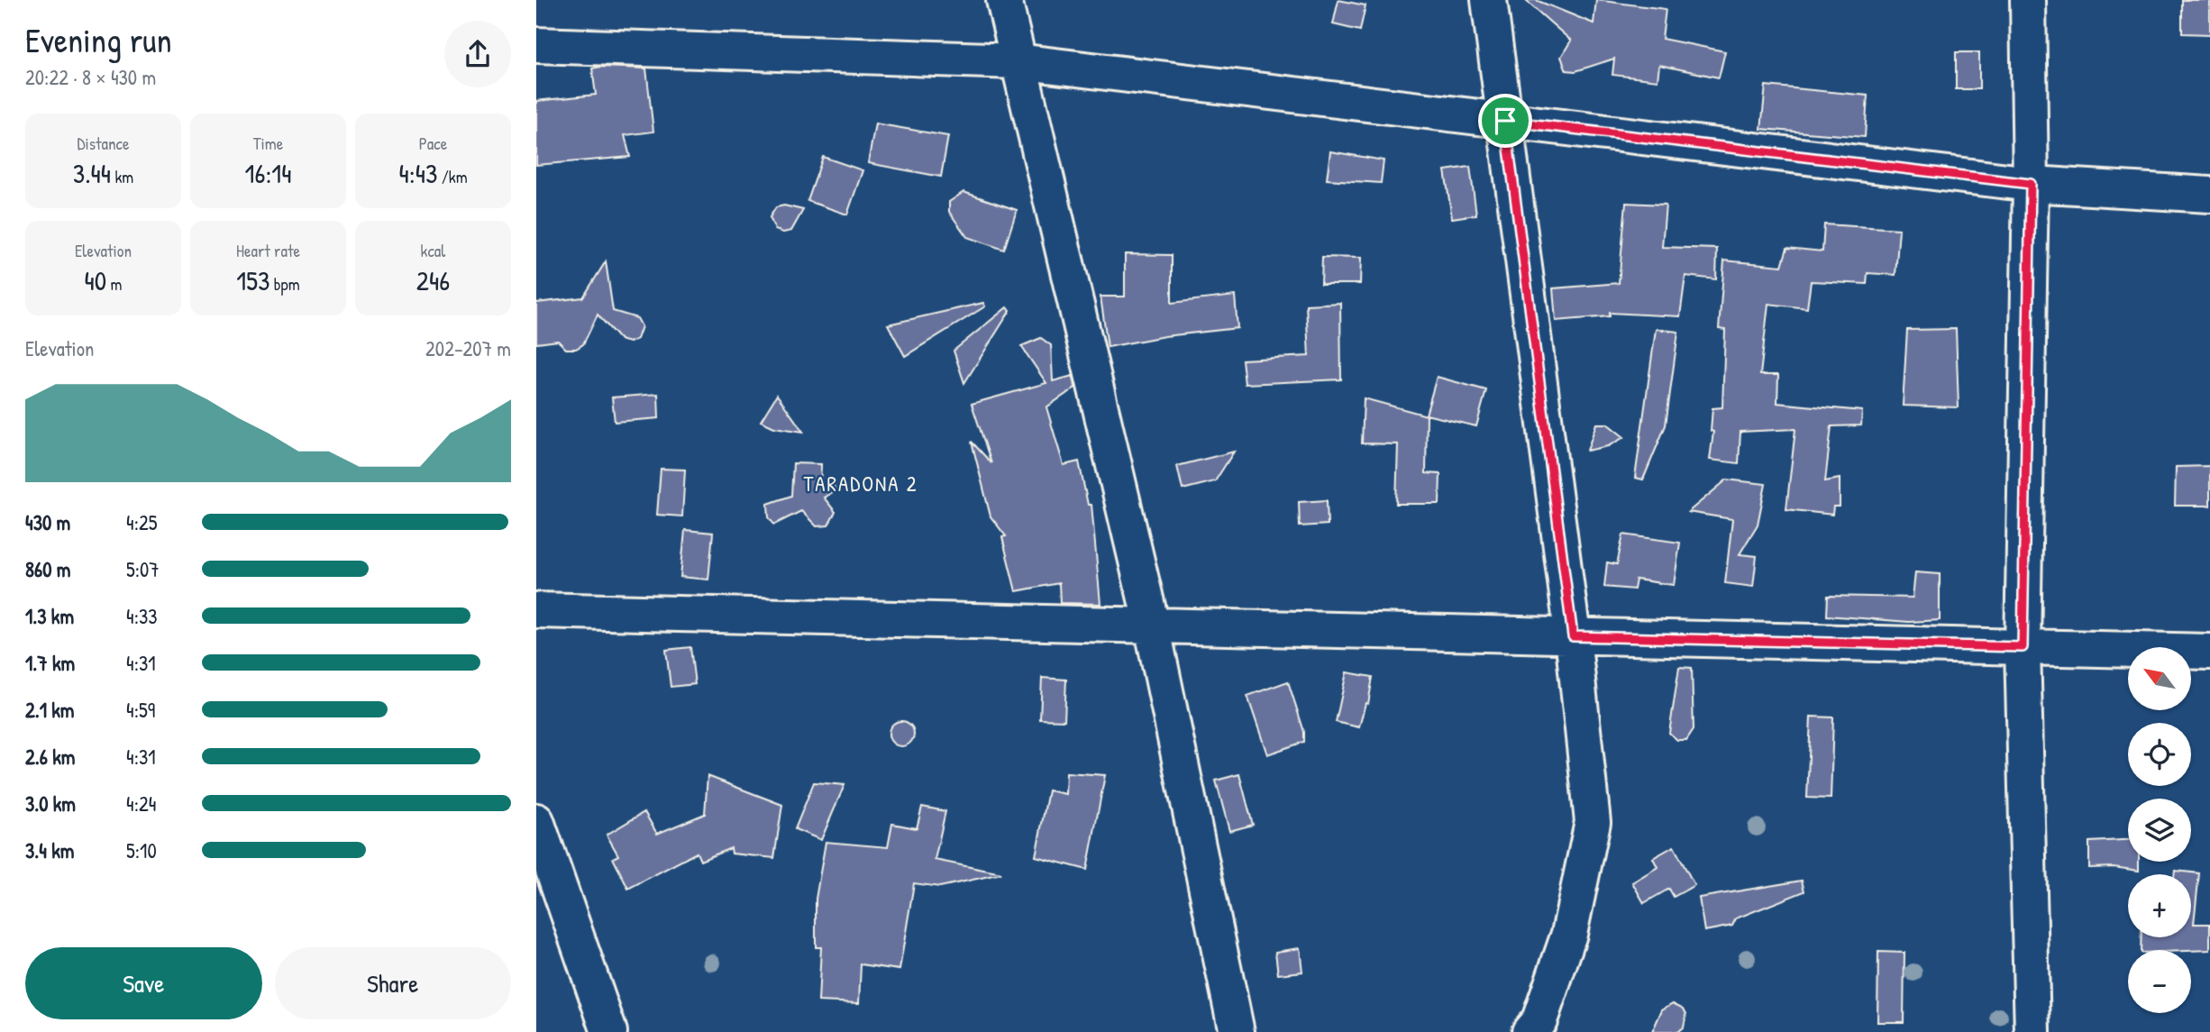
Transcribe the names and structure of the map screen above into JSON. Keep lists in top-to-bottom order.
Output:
{
  "districts": ["TARADONA 2"],
  "north": "top left",
  "page": {
    "heading": ["Evening run", "20:22 · 8 × 430 m"],
    "stats": [
      ["Distance", "3.44 km"],
      ["Time", "16:14"],
      ["Pace", "4:43 /km"],
      ["Elevation", "40 m"],
      ["Heart rate", "153 bpm"],
      ["kcal", "246"]
    ],
    "chart": ["Elevation", "202–207 m"],
    "list": [
      {
        "name": "430 m",
        "note": "4:25"
      },
      {
        "name": "860 m",
        "note": "5:07"
      },
      {
        "name": "1.3 km",
        "note": "4:33"
      },
      {
        "name": "1.7 km",
        "note": "4:31"
      },
      {
        "name": "2.1 km",
        "note": "4:59"
      },
      {
        "name": "2.6 km",
        "note": "4:31"
      },
      {
        "name": "3.0 km",
        "note": "4:24"
      },
      {
        "name": "3.4 km",
        "note": "5:10"
      }
    ],
    "map_buttons": ["+", "−"],
    "buttons": ["Save", "Share"]
  }
}
